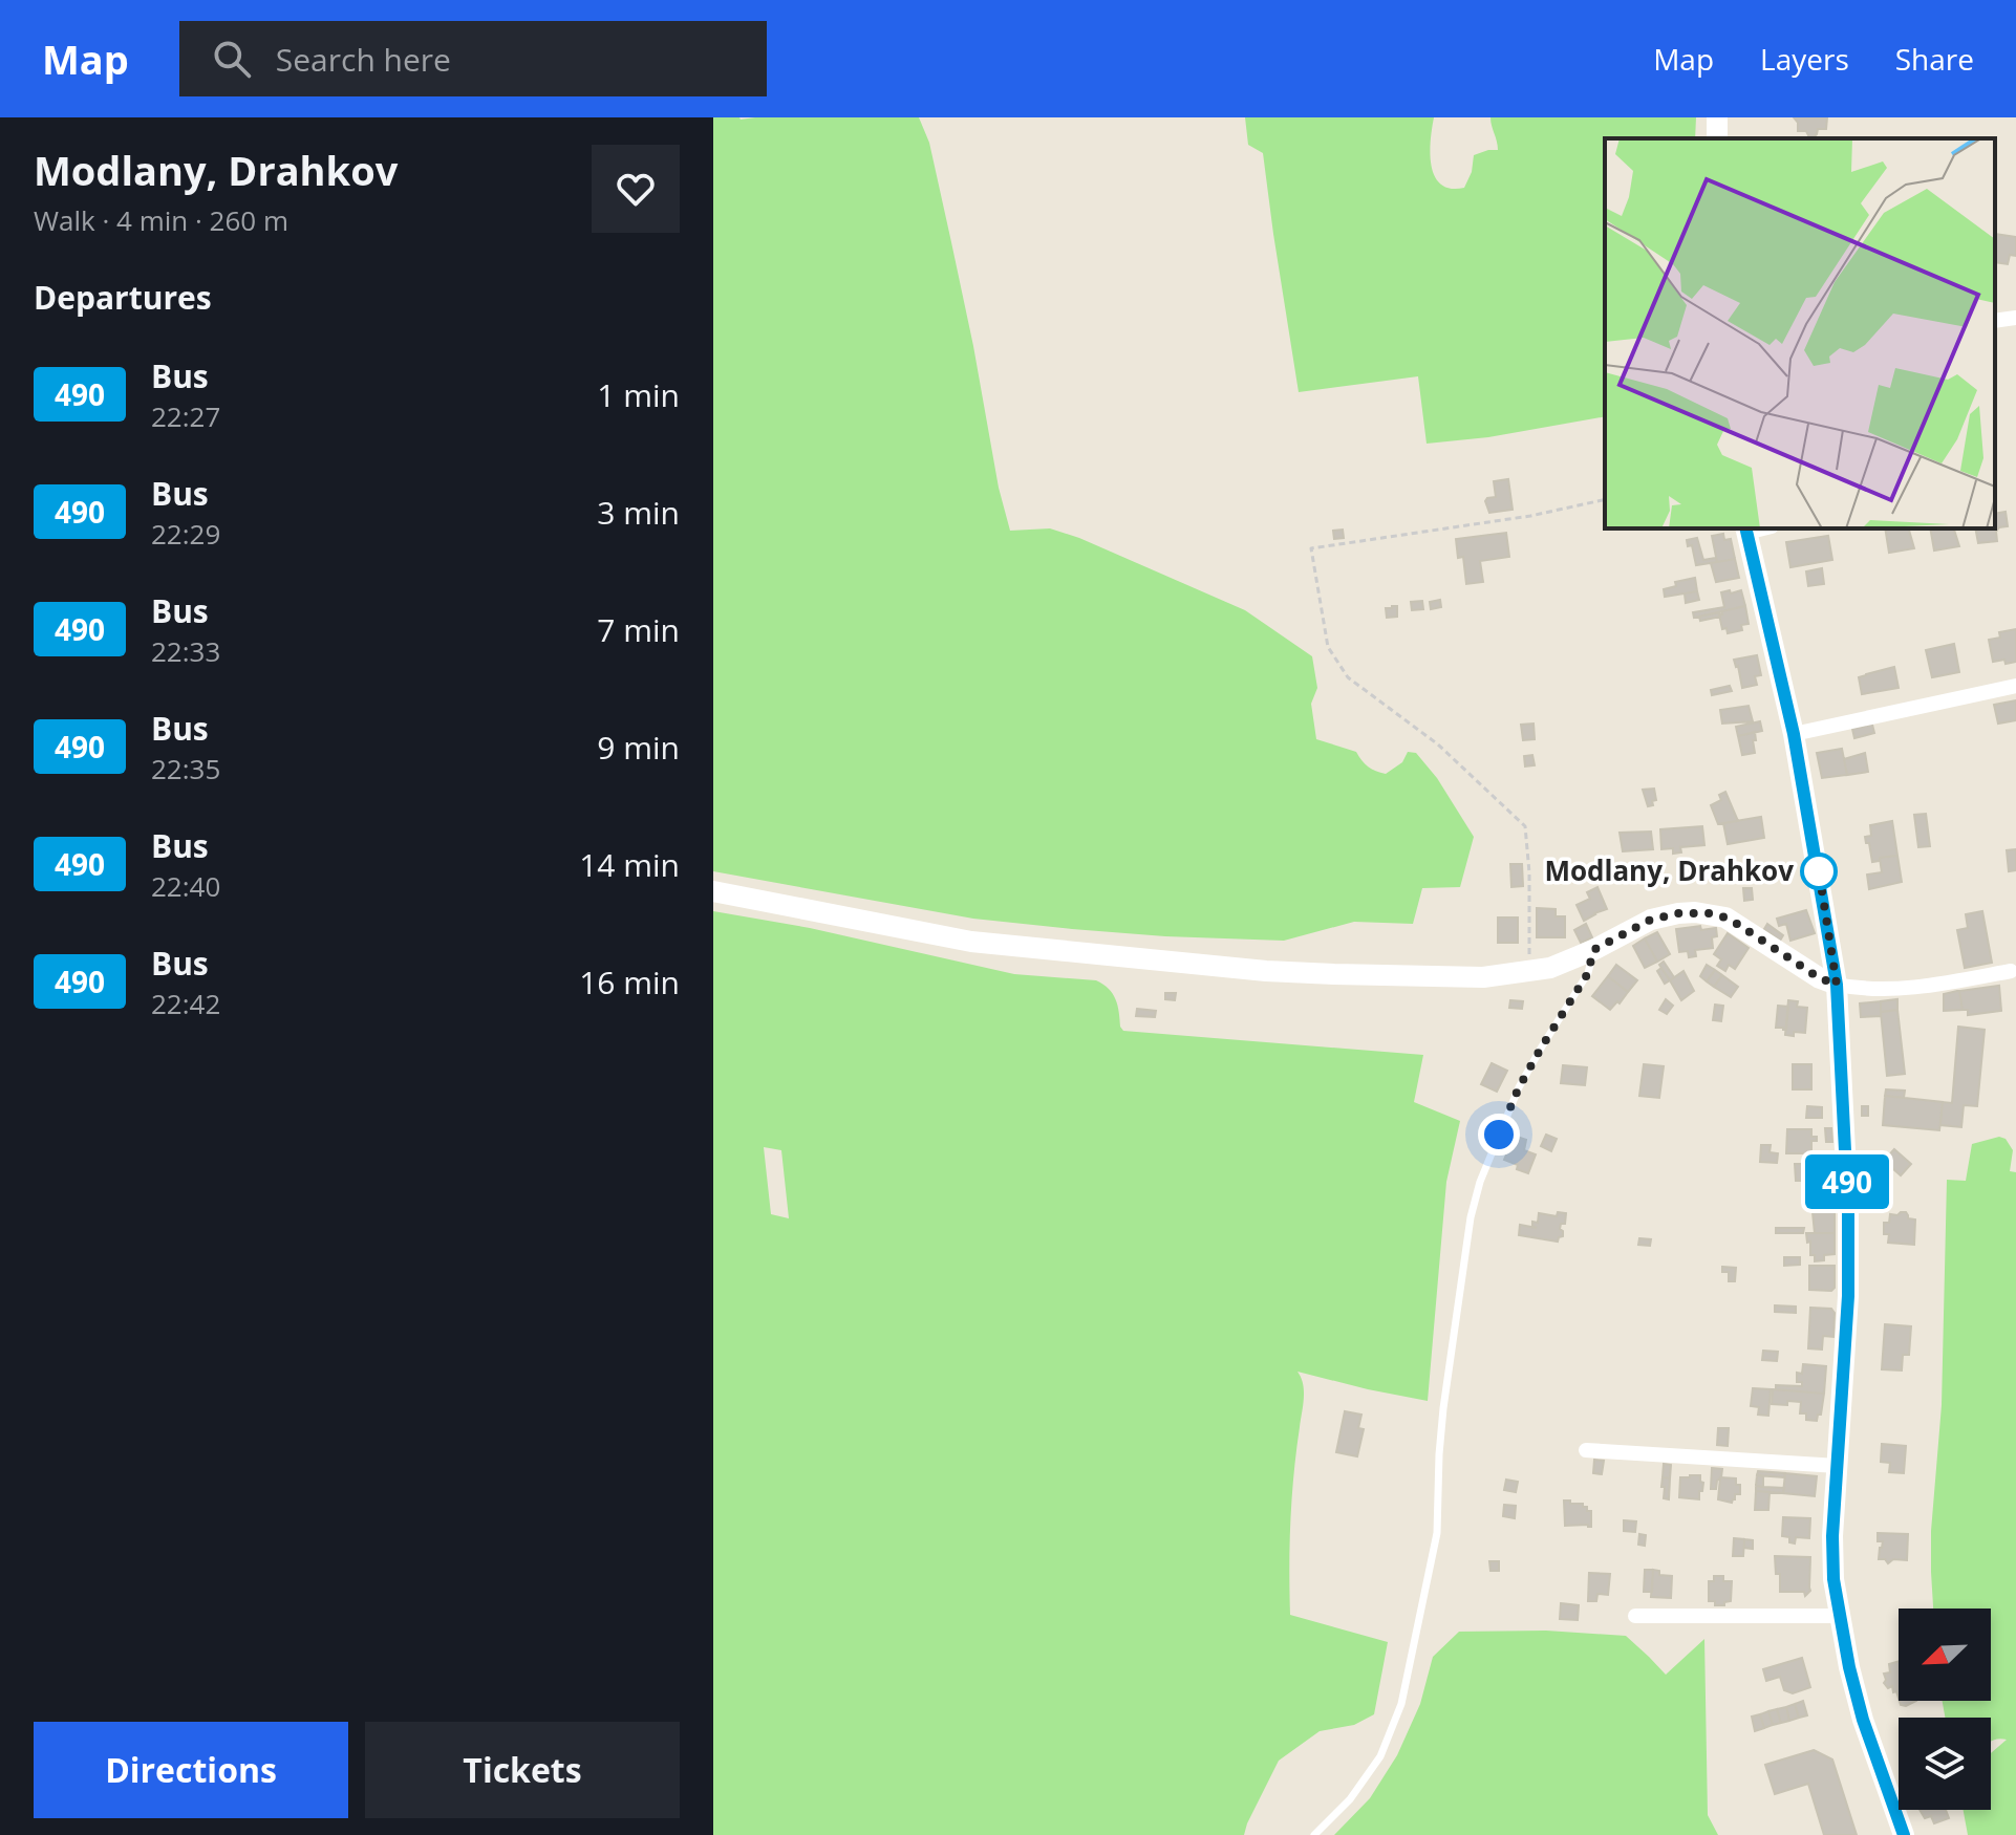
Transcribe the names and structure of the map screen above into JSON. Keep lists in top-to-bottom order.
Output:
{
  "places": ["Modlany, Drahkov"],
  "lines": ["bus line 490"],
  "north": "bottom left",
  "page": {
    "header": "Map",
    "search": "Search here",
    "nav": ["Map", "Layers", "Share"],
    "heading": [
      ["Modlany, Drahkov", "Walk · 4 min · 260 m"],
      "Departures"
    ],
    "on_map": "490",
    "list": [
      {
        "mark": "490",
        "name": "Bus",
        "note": "22:27",
        "value": "1 min"
      },
      {
        "mark": "490",
        "name": "Bus",
        "note": "22:29",
        "value": "3 min"
      },
      {
        "mark": "490",
        "name": "Bus",
        "note": "22:33",
        "value": "7 min"
      },
      {
        "mark": "490",
        "name": "Bus",
        "note": "22:35",
        "value": "9 min"
      },
      {
        "mark": "490",
        "name": "Bus",
        "note": "22:40",
        "value": "14 min"
      },
      {
        "mark": "490",
        "name": "Bus",
        "note": "22:42",
        "value": "16 min"
      }
    ],
    "buttons": ["Directions", "Tickets"]
  }
}
